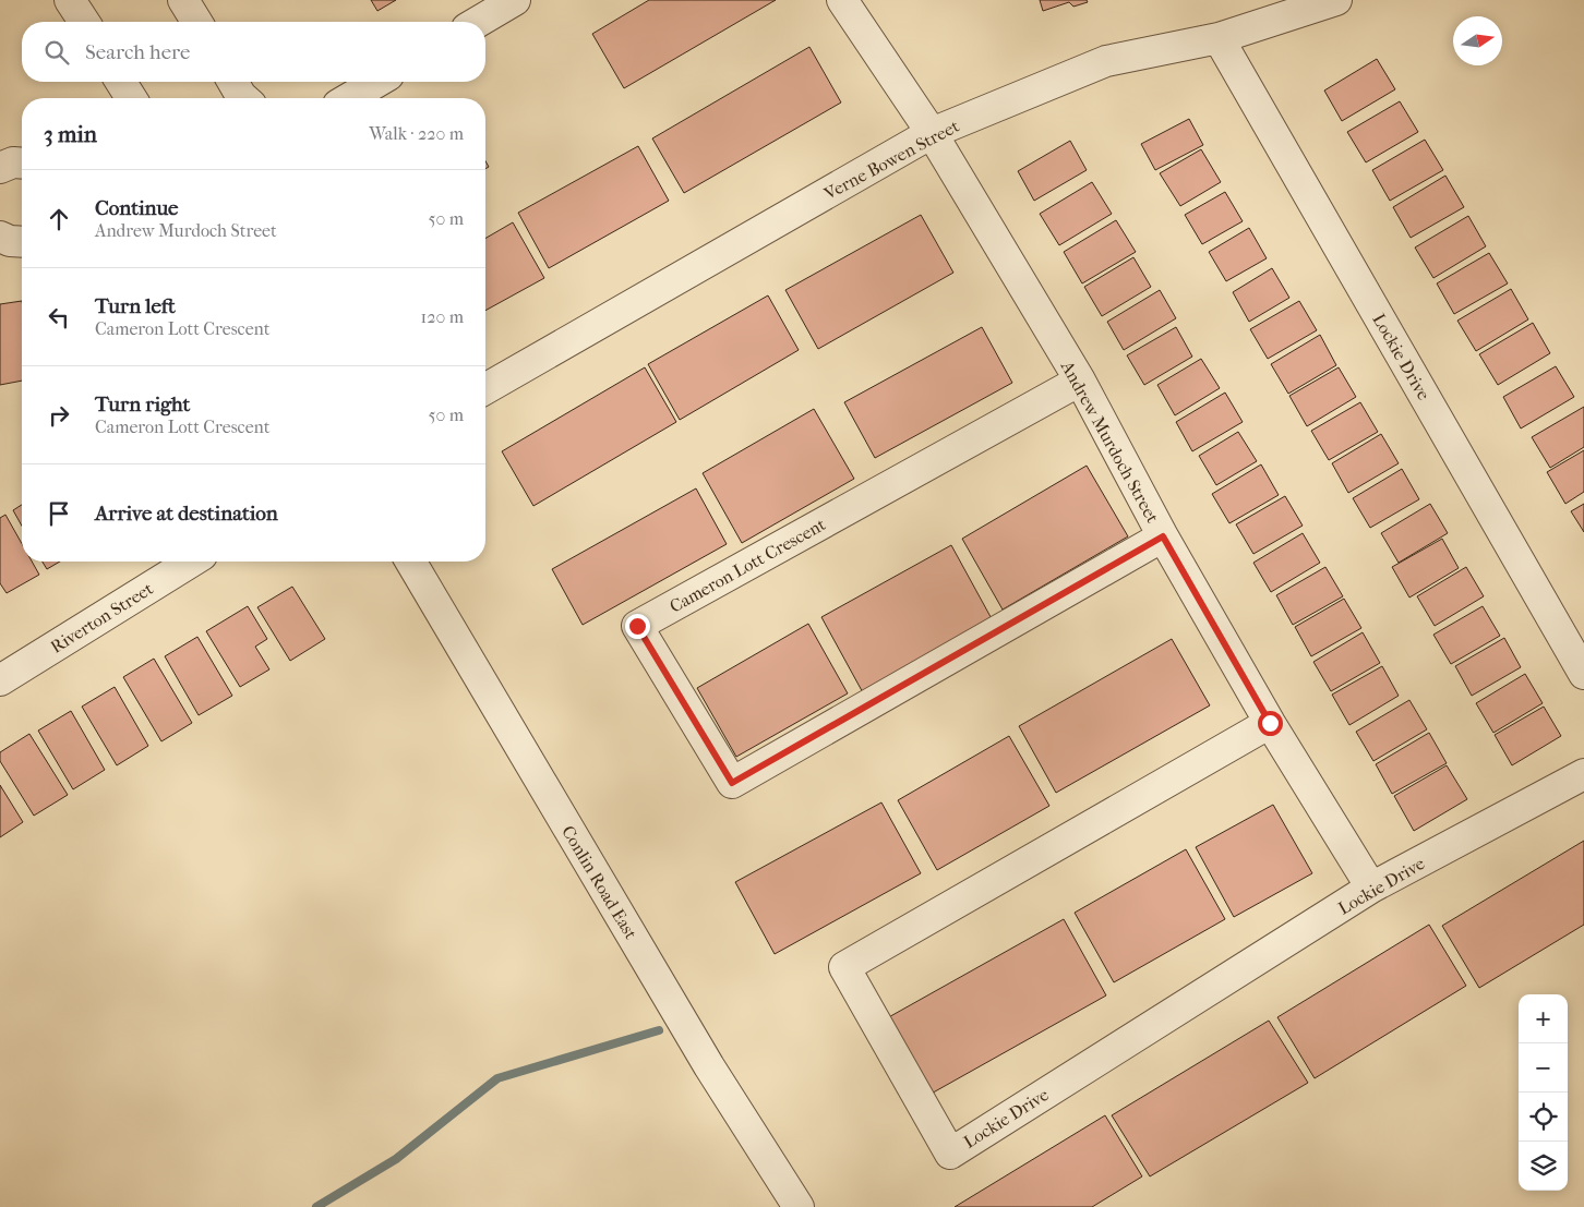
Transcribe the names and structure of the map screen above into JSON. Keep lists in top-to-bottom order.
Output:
{
  "streets": {
    "street": [
      "Verne Bowen Street",
      "Lockie Drive",
      "Andrew Murdoch Street",
      "Cameron Lott Crescent",
      "Riverton Street",
      "Conlin Road East"
    ]
  },
  "crossings": [
    ["Verne Bowen Street", "Lockie Drive"],
    ["Verne Bowen Street", "Andrew Murdoch Street"],
    ["Lockie Drive", "Andrew Murdoch Street"],
    ["Andrew Murdoch Street", "Cameron Lott Crescent"]
  ],
  "north": "right",
  "page": {
    "search": "Search here",
    "heading": ["3 min", "Walk · 220 m"],
    "list": [
      ["Continue", "Andrew Murdoch Street", "50 m"],
      ["Turn left", "Cameron Lott Crescent", "120 m"],
      ["Turn right", "Cameron Lott Crescent", "50 m"],
      "Arrive at destination"
    ],
    "map_buttons": ["+", "−"]
  }
}
